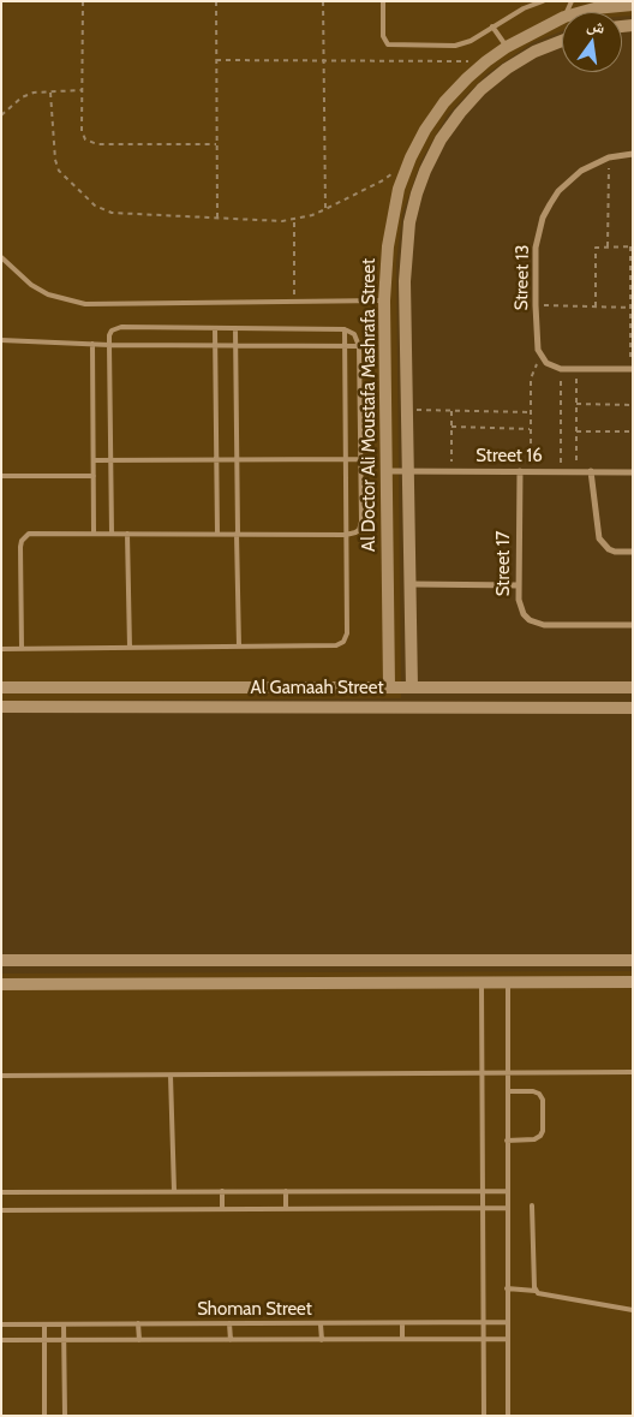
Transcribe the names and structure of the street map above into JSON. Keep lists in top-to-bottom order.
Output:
{
  "streets": {
    "main road": ["Al Doctor Ali Moustafa Mashrafa Street", "Al Gamaah Street"],
    "street": ["Street 13", "Street 16", "Street 17"],
    "lane": ["Shoman Street"]
  },
  "crossings": [
    ["Al Doctor Ali Moustafa Mashrafa Street", "Street 16"],
    ["Al Doctor Ali Moustafa Mashrafa Street", "Al Gamaah Street"],
    ["Street 16", "Street 17"]
  ],
  "north": "top"
}
